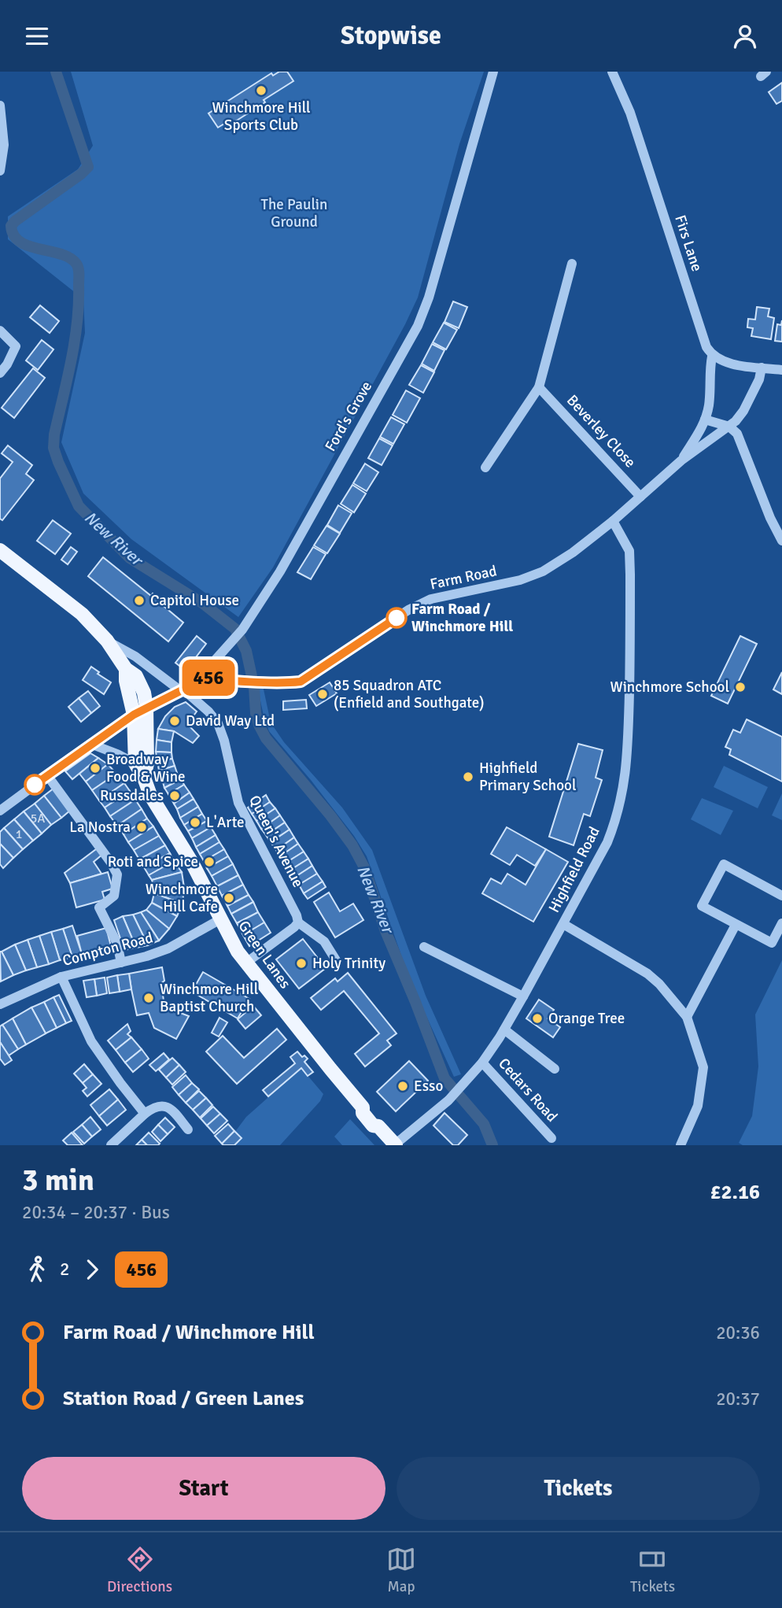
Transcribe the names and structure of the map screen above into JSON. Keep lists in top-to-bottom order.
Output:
{
  "streets": {
    "main road": ["Green Lanes"],
    "street": [
      "Firs Lane",
      "Ford's Grove",
      "Beverley Close",
      "Farm Road",
      "Queen's Avenue",
      "Highfield Road",
      "Compton Road",
      "Cedars Road"
    ]
  },
  "crossings": [
    ["Firs Lane", "Farm Road"],
    ["Ford's Grove", "Farm Road"],
    ["Ford's Grove", "Queen's Avenue"],
    ["Ford's Grove", "Green Lanes"],
    ["Beverley Close", "Farm Road"],
    ["Farm Road", "Highfield Road"],
    ["Queen's Avenue", "Green Lanes"],
    ["Highfield Road", "Green Lanes"],
    ["Highfield Road", "Cedars Road"],
    ["Compton Road", "Green Lanes"]
  ],
  "water": ["New River"],
  "parks": ["The Paulin Ground"],
  "places": [
    "Winchmore Hill Sports Club",
    "Capitol House",
    "Farm Road / Winchmore Hill",
    "Winchmore School",
    "85 Squadron ATC (Enfield and Southgate)",
    "David Way Ltd",
    "Broadway Food & Wine",
    "Highfield Primary School",
    "Russdales",
    "L'Arte",
    "La Nostra",
    "Roti and Spice",
    "Winchmore Hill Cafe",
    "Holy Trinity",
    "Winchmore Hill Baptist Church",
    "Orange Tree",
    "Esso"
  ],
  "lines": ["bus line 456"],
  "house_numbers": ["5A", "1"],
  "page": {
    "header": "Stopwise",
    "on_map": "456",
    "heading": ["3 min", "20:34 – 20:37 · Bus", "£2.16"],
    "legs": ["2", "456"],
    "list": [
      {
        "name": "Farm Road / Winchmore Hill",
        "value": "20:36"
      },
      {
        "name": "Station Road / Green Lanes",
        "value": "20:37"
      }
    ],
    "buttons": ["Start", "Tickets"],
    "tabs": ["Directions", "Map", "Tickets"]
  }
}
